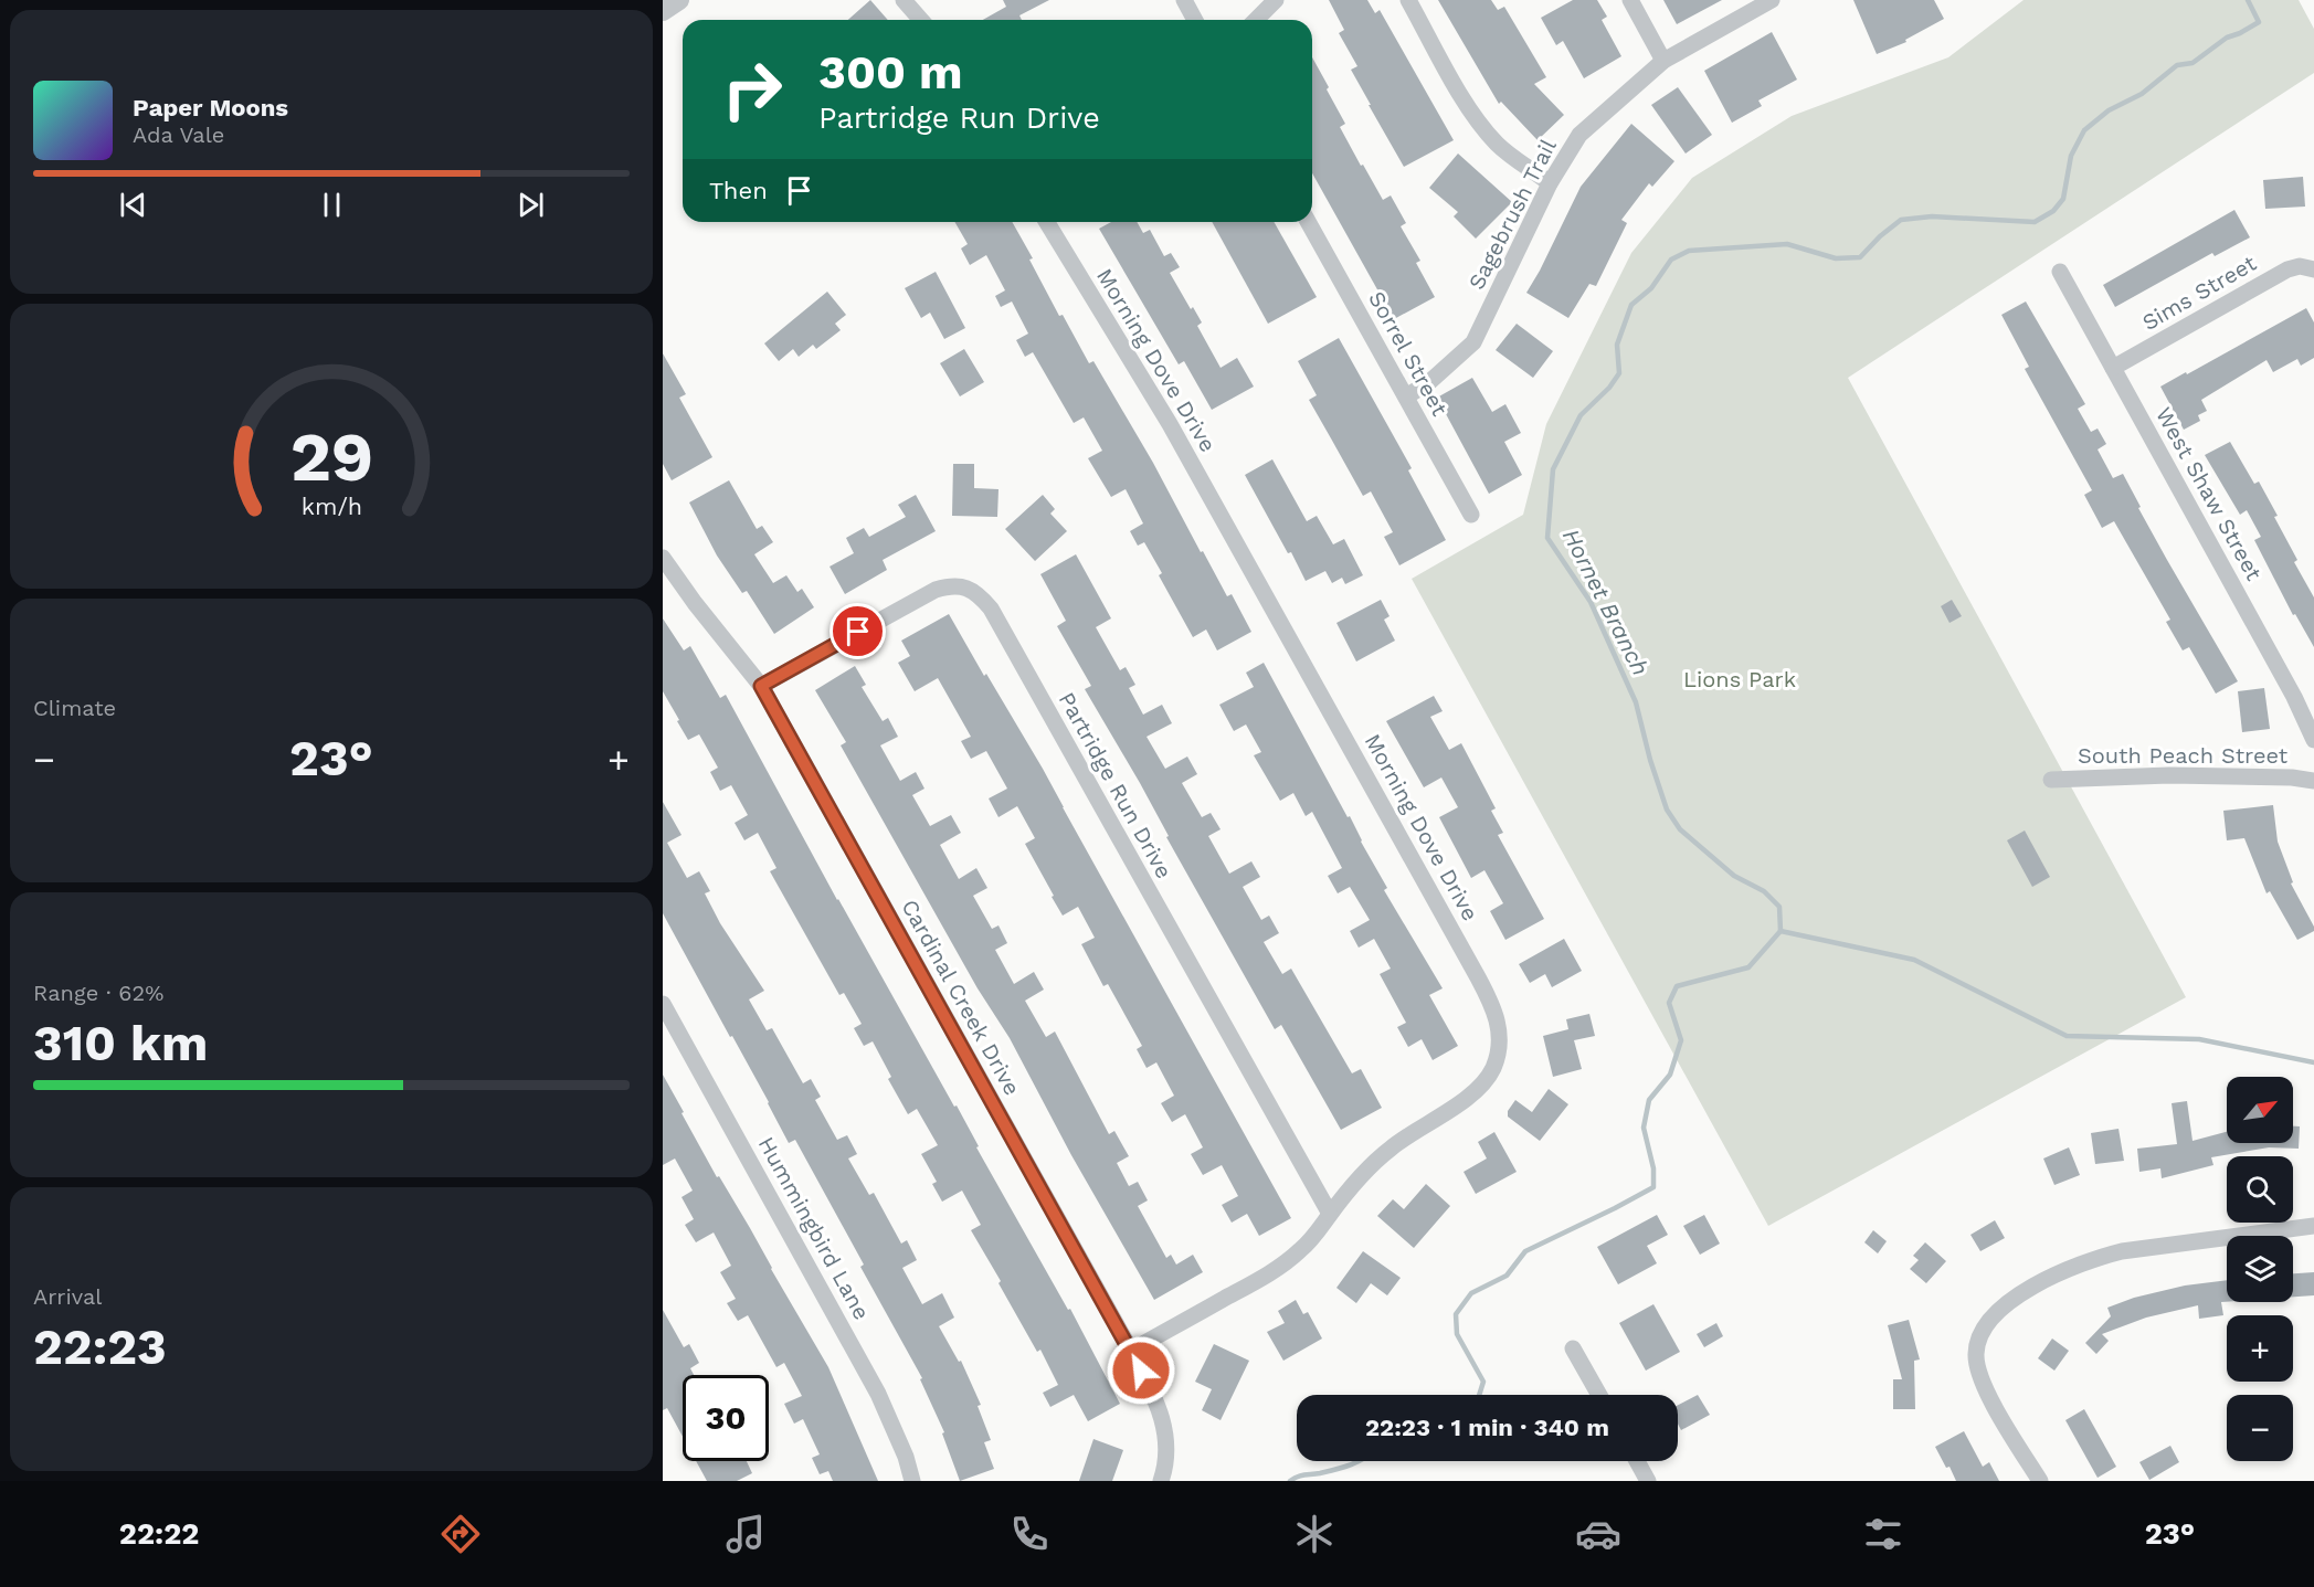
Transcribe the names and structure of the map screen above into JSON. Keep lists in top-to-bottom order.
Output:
{
  "streets": {
    "street": [
      "Sagebrush Trail",
      "Sims Street",
      "Sorrel Street",
      "Morning Dove Drive",
      "West Shaw Street",
      "South Peach Street",
      "Partridge Run Drive",
      "Cardinal Creek Drive",
      "Hummingbird Lane"
    ]
  },
  "crossings": [
    ["Sagebrush Trail", "Sorrel Street"],
    ["Sims Street", "West Shaw Street"],
    ["Morning Dove Drive", "Partridge Run Drive"],
    ["Morning Dove Drive", "Cardinal Creek Drive"],
    ["Partridge Run Drive", "Cardinal Creek Drive"]
  ],
  "water": ["Hornet Branch"],
  "parks": ["Lions Park"],
  "north": "top right",
  "page": {
    "turn": ["300 m", "Partridge Run Drive"],
    "song": ["Paper Moons", "Ada Vale"],
    "then": "Then",
    "tile": [
      "Climate",
      ["Range · 62%", "310 km"],
      ["Arrival", "22:23"]
    ],
    "heat": ["−", "23°", "+"],
    "map_buttons": ["+", "−"],
    "limit": "30",
    "trip": "22:23 · 1 min · 340 m",
    "tabs": ["22:22", "23°"],
    "gauge": ["29", "km/h"]
  }
}
